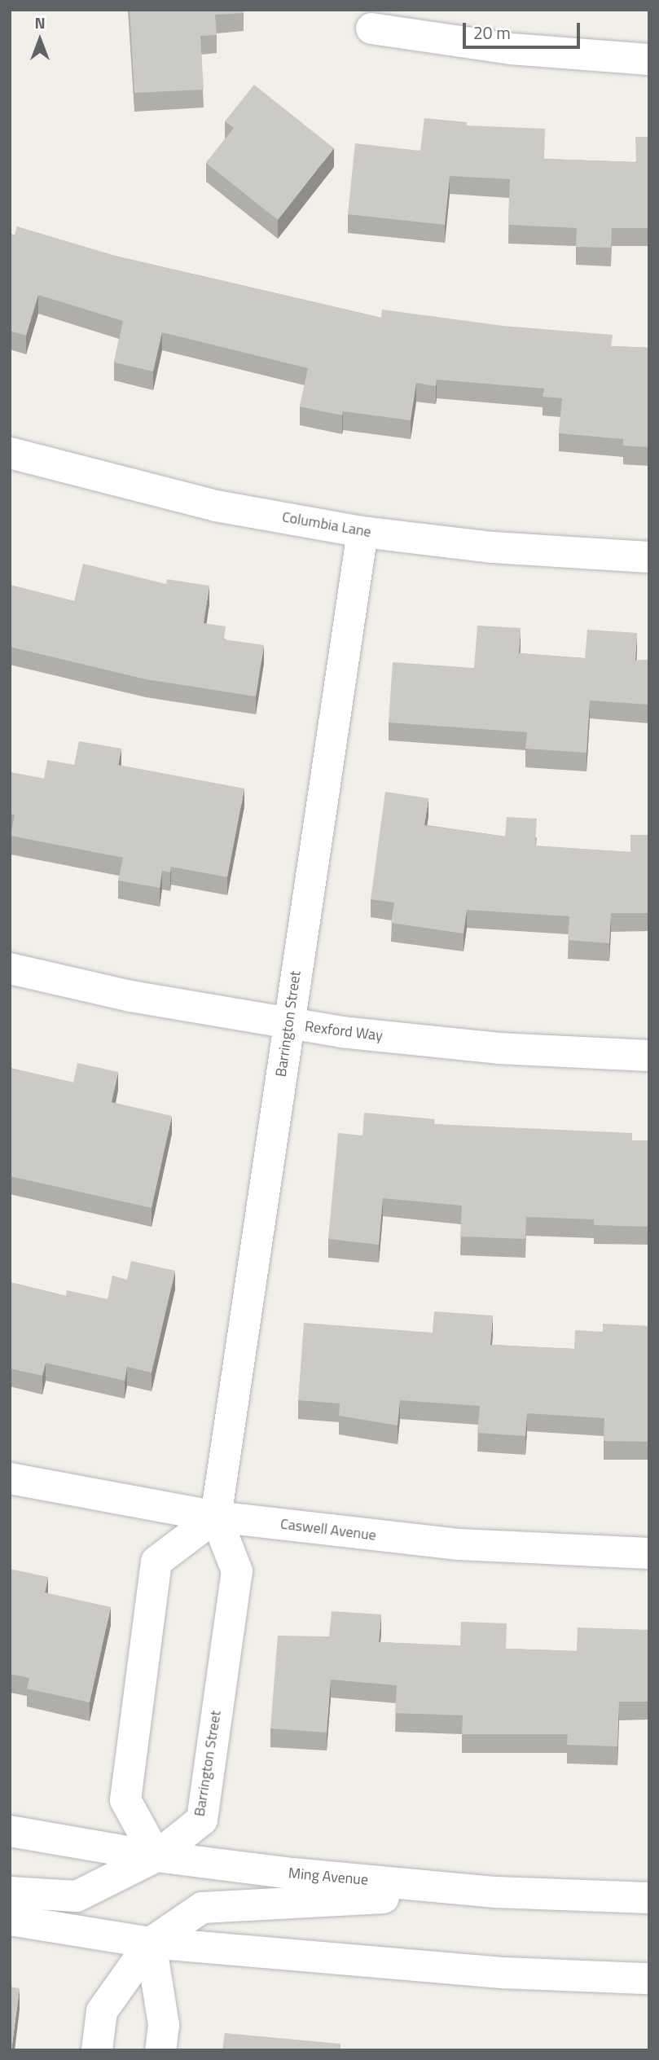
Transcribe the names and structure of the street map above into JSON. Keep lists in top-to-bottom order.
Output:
{
  "streets": {
    "street": [
      "Columbia Lane",
      "Barrington Street",
      "Rexford Way",
      "Caswell Avenue",
      "Ming Avenue"
    ]
  },
  "crossings": [
    ["Columbia Lane", "Barrington Street"],
    ["Barrington Street", "Rexford Way"],
    ["Barrington Street", "Caswell Avenue"],
    ["Barrington Street", "Ming Avenue"]
  ],
  "scale_bar": "20 m",
  "north": "top"
}
